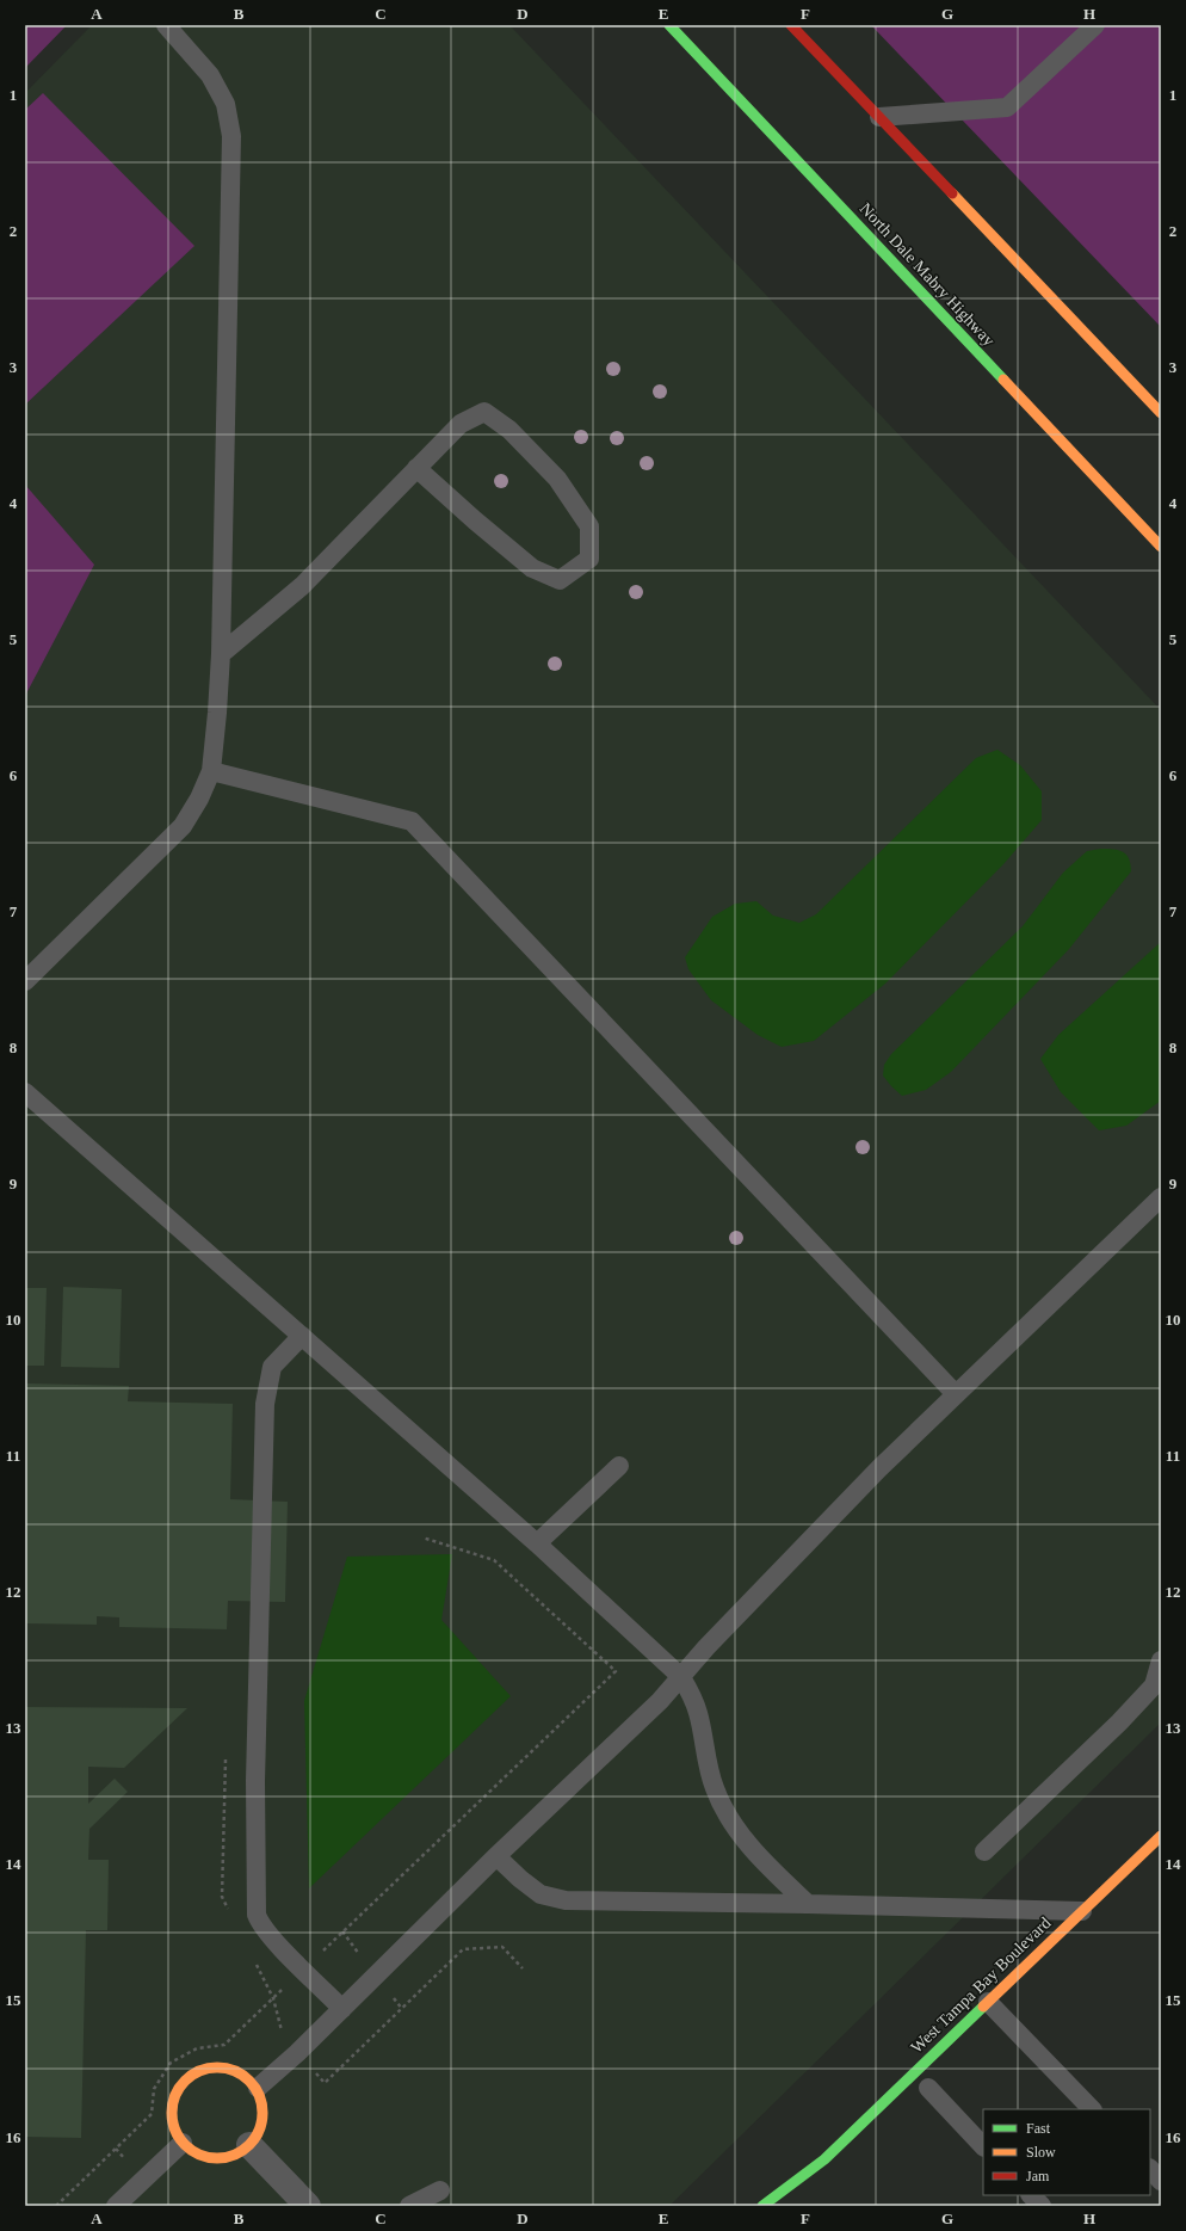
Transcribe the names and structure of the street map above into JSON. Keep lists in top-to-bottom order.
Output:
{
  "streets": {
    "main road": ["North Dale Mabry Highway", "West Tampa Bay Boulevard"]
  },
  "legend": ["Fast", "Slow", "Jam"],
  "grid": {
    "columns": [
      "A",
      "B",
      "C",
      "D",
      "E",
      "F",
      "G",
      "H"
    ],
    "rows": [
      "1",
      "2",
      "3",
      "4",
      "5",
      "6",
      "7",
      "8",
      "9",
      "10",
      "11",
      "12",
      "13",
      "14",
      "15",
      "16"
    ]
  }
}
